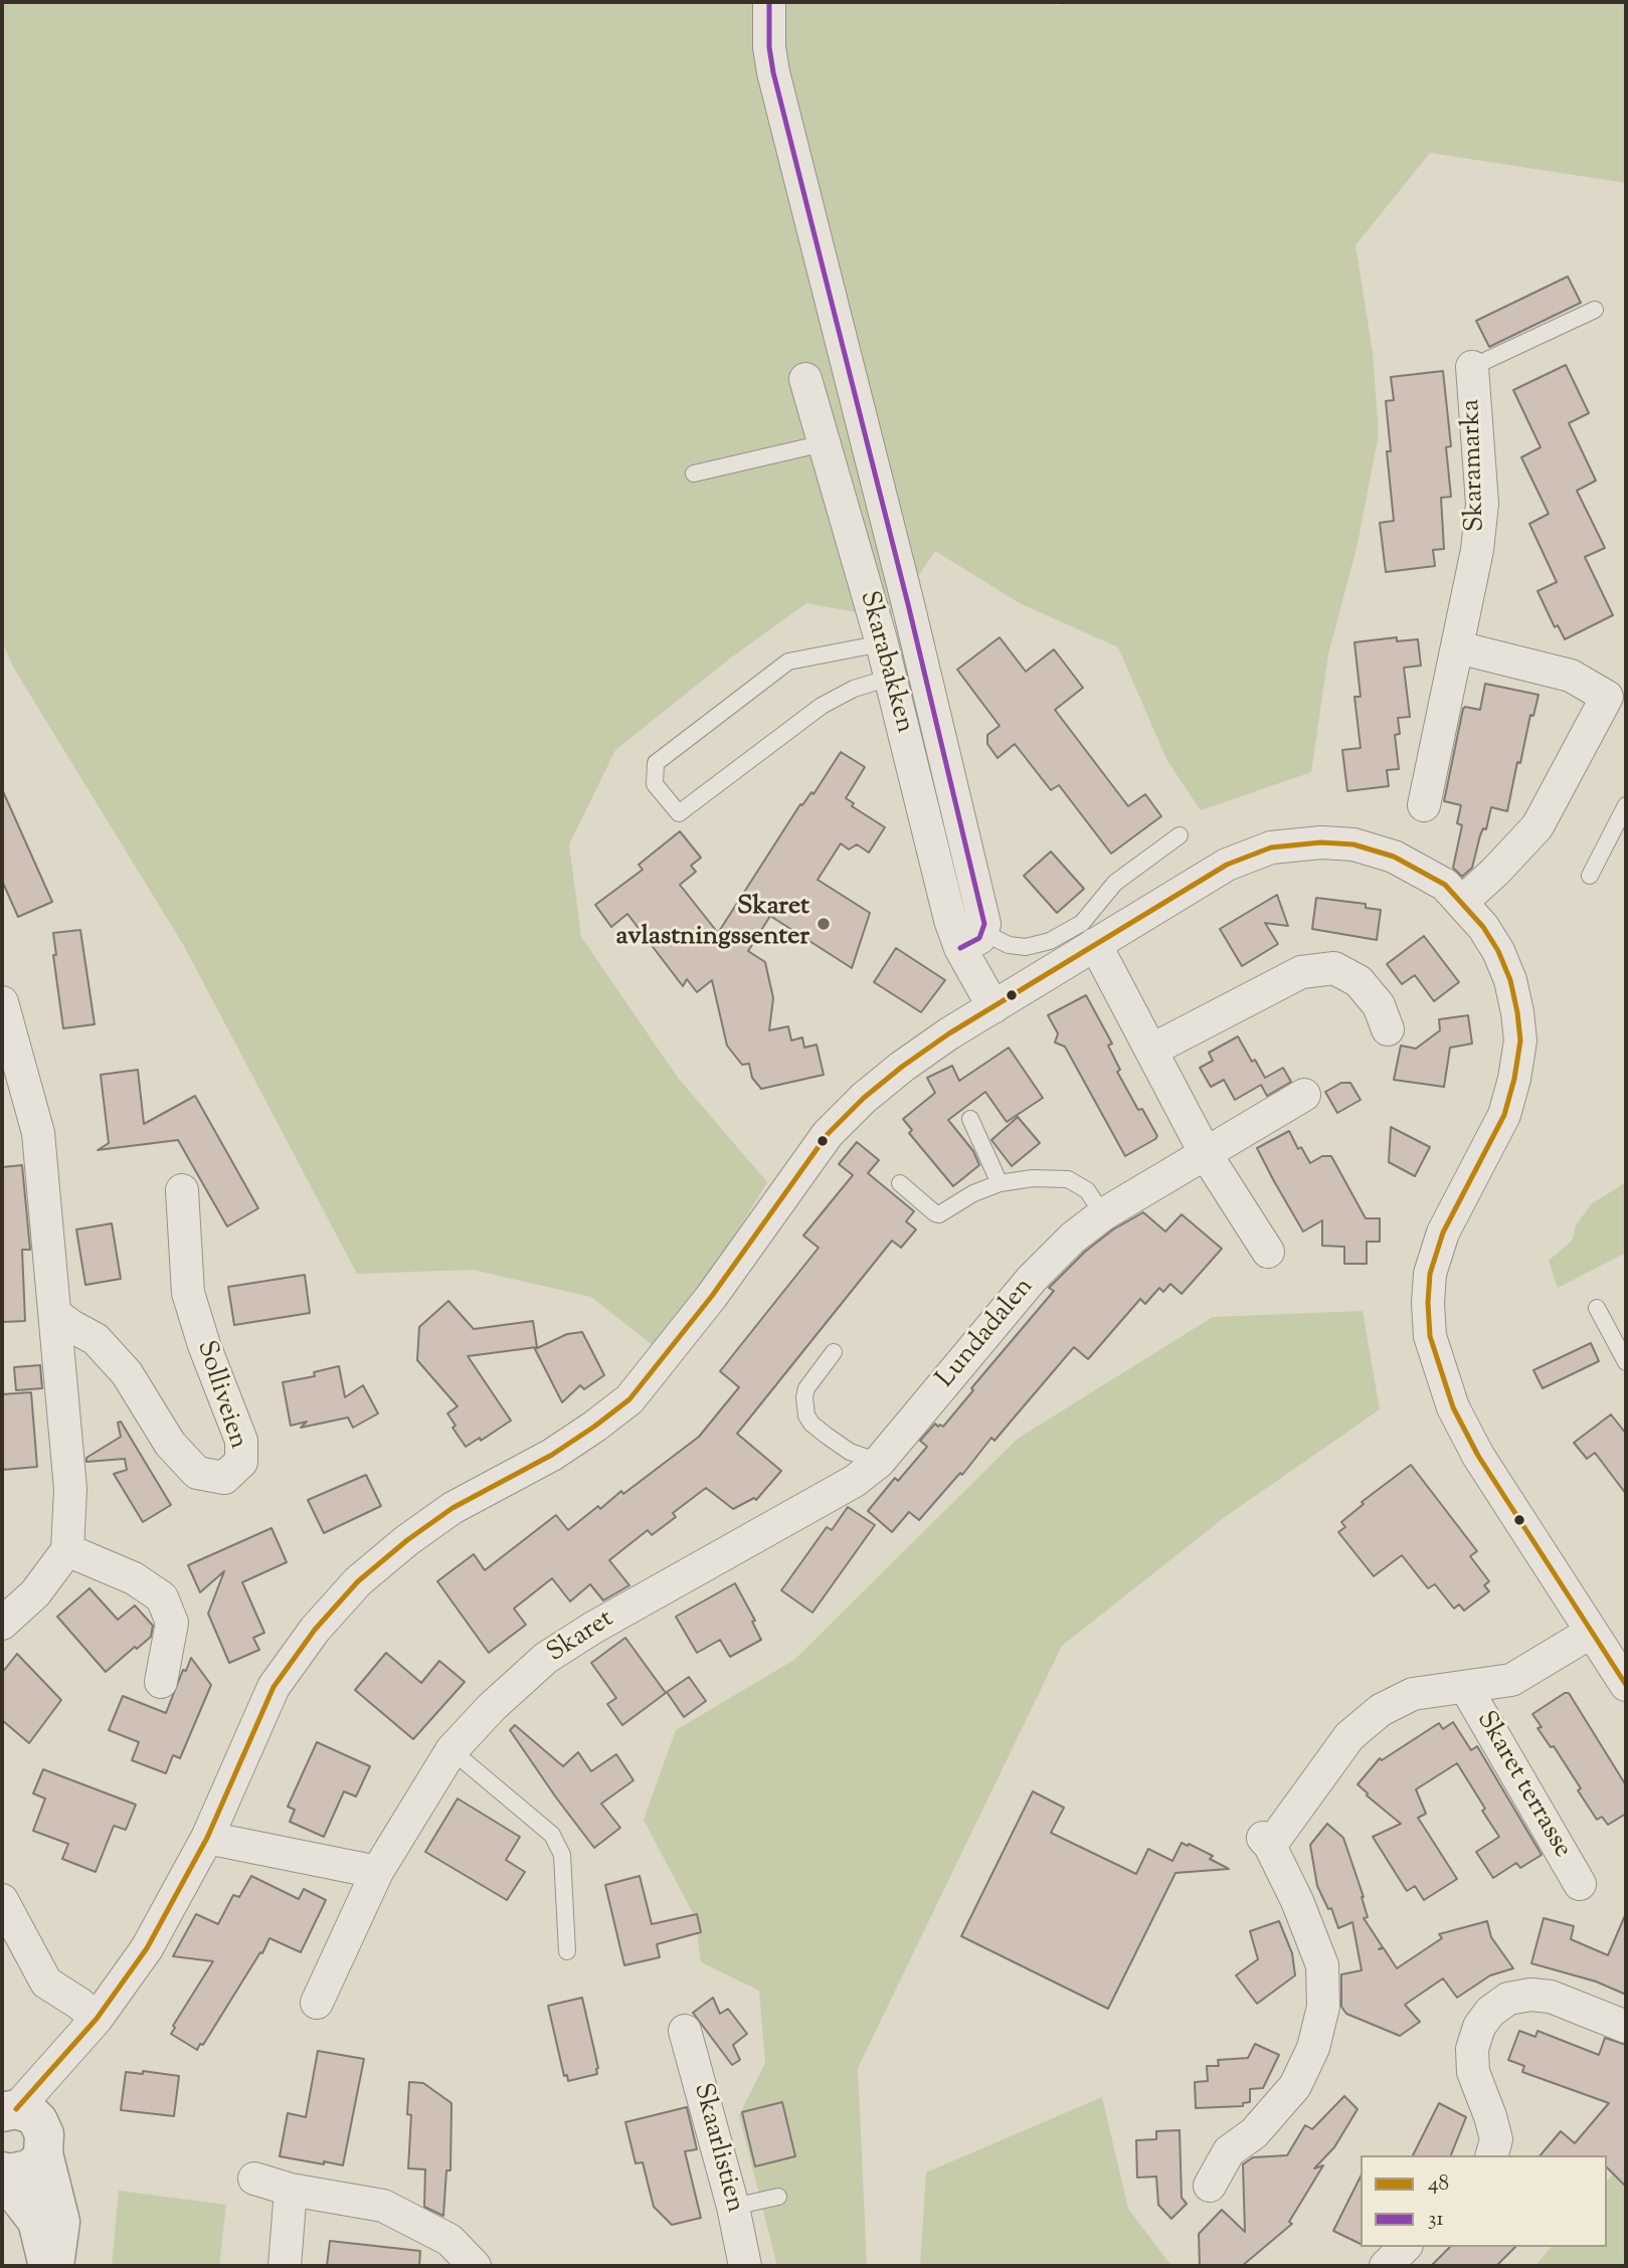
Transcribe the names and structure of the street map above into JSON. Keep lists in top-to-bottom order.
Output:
{
  "streets": {
    "street": [
      "Skaramarka",
      "Skarabakken",
      "Lundadalen",
      "Solliveien",
      "Skaret",
      "Skaret terrasse",
      "Skaarlistien"
    ]
  },
  "crossings": [
    ["Lundadalen", "Skaret"]
  ],
  "places": ["Skaret avlastningssenter"],
  "lines": ["transit line 31", "transit line 48"],
  "legend": ["48", "31"]
}
